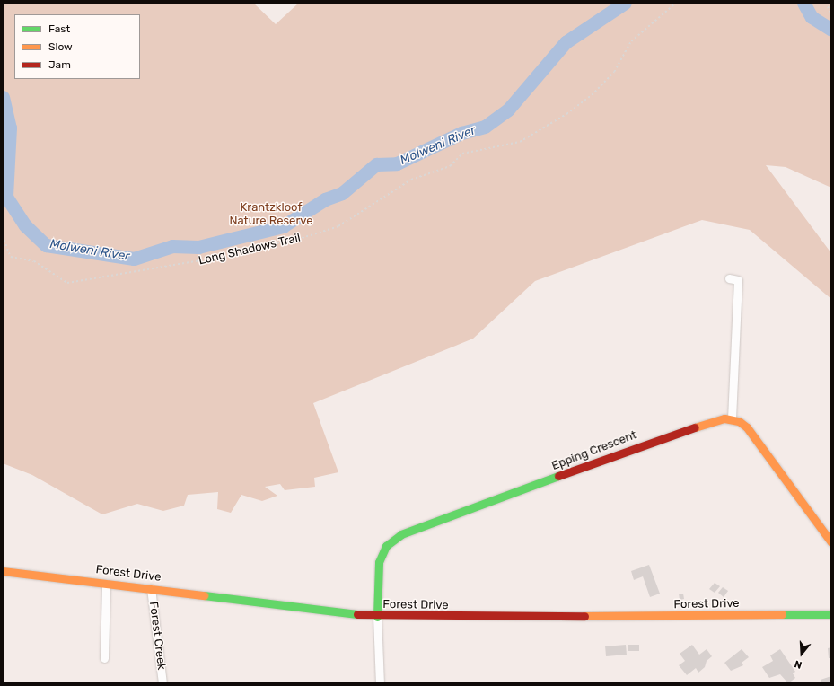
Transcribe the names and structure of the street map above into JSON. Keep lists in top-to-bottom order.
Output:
{
  "streets": {
    "street": ["Epping Crescent", "Forest Drive", "Forest Creek"],
    "path": ["Long Shadows Trail"]
  },
  "crossings": [
    ["Epping Crescent", "Forest Drive"],
    ["Forest Drive", "Forest Creek"]
  ],
  "water": ["Molweni River"],
  "parks": ["Krantzkloof Nature Reserve"],
  "legend": ["Fast", "Slow", "Jam"],
  "north": "bottom"
}
